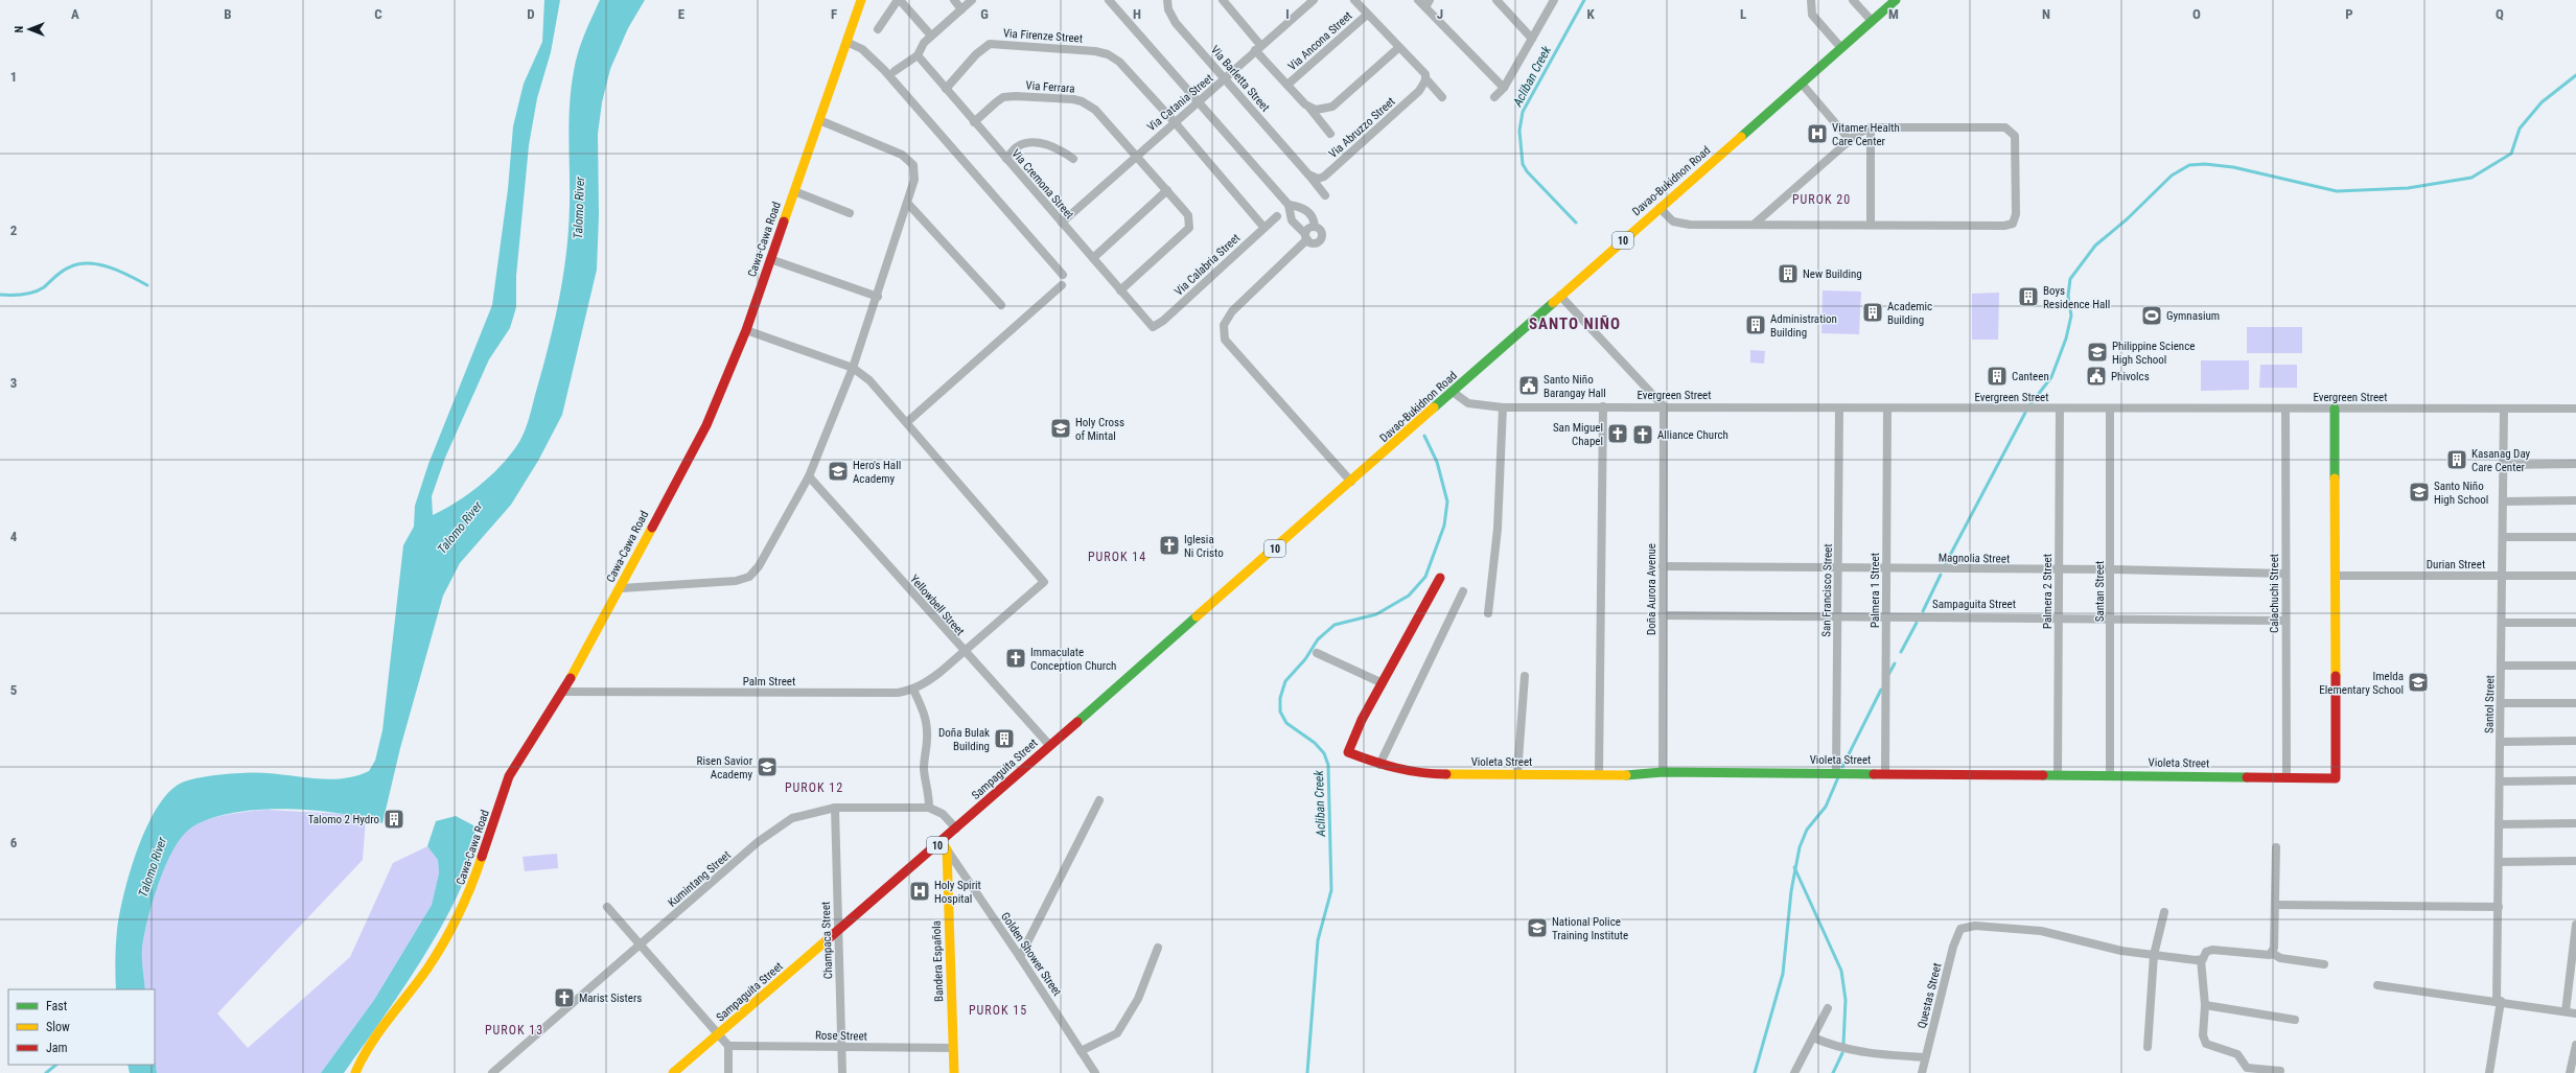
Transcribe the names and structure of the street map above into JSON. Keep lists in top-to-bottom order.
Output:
{
  "streets": {
    "main road": [
      "Davao-Bukidnon Road",
      "Cawa-Cawa Road",
      "10",
      "Sampaguita Street",
      "Violeta Street",
      "Bandera Española"
    ],
    "street": [
      "Via Firenze Street",
      "Via Ancona Street",
      "Via Barletta Street",
      "Via Ferrara",
      "Via Catania Street",
      "Via Abruzzo Street",
      "Via Cremona Street",
      "Via Calabria Street",
      "Evergreen Street",
      "Magnolia Street",
      "Durian Street",
      "Doña Aurora Avenue",
      "San Francisco Street",
      "Palmera 1 Street",
      "Palmera 2 Street",
      "Santan Street",
      "Calachuchi Street",
      "Yellowbell Street",
      "Palm Street",
      "Santol Street",
      "Kumintang Street",
      "Champaca Street",
      "Golden Shower Street",
      "Questas Street",
      "Rose Street"
    ]
  },
  "crossings": [
    ["Via Firenze Street", "Via Catania Street"],
    ["Via Firenze Street", "Via Cremona Street"],
    ["Via Barletta Street", "Via Catania Street"],
    ["Via Barletta Street", "Via Abruzzo Street"],
    ["Via Ferrara", "Via Catania Street"],
    ["Via Ferrara", "Via Cremona Street"],
    ["Via Catania Street", "Via Cremona Street"],
    ["Davao-Bukidnon Road", "Evergreen Street"],
    ["Davao-Bukidnon Road", "Sampaguita Street"],
    ["Via Cremona Street", "Via Calabria Street"],
    ["Cawa-Cawa Road", "Palm Street"],
    ["Evergreen Street", "Doña Aurora Avenue"],
    ["Evergreen Street", "San Francisco Street"],
    ["Evergreen Street", "Palmera 1 Street"],
    ["Evergreen Street", "Palmera 2 Street"],
    ["Evergreen Street", "Santan Street"],
    ["Evergreen Street", "Calachuchi Street"],
    ["Evergreen Street", "Santol Street"],
    ["Magnolia Street", "Doña Aurora Avenue"],
    ["Magnolia Street", "San Francisco Street"],
    ["Magnolia Street", "Palmera 1 Street"],
    ["Magnolia Street", "Palmera 2 Street"],
    ["Magnolia Street", "Santan Street"],
    ["Magnolia Street", "Calachuchi Street"],
    ["Durian Street", "Santol Street"],
    ["Durian Street", "Violeta Street"],
    ["Doña Aurora Avenue", "Sampaguita Street"],
    ["Doña Aurora Avenue", "Violeta Street"],
    ["San Francisco Street", "Sampaguita Street"],
    ["San Francisco Street", "Violeta Street"],
    ["Palmera 1 Street", "Sampaguita Street"],
    ["Palmera 1 Street", "Violeta Street"],
    ["Palmera 2 Street", "Sampaguita Street"],
    ["Palmera 2 Street", "Violeta Street"],
    ["Santan Street", "Sampaguita Street"],
    ["Santan Street", "Violeta Street"],
    ["Calachuchi Street", "Sampaguita Street"],
    ["Calachuchi Street", "Violeta Street"],
    ["Sampaguita Street", "Yellowbell Street"],
    ["Sampaguita Street", "Champaca Street"],
    ["Sampaguita Street", "Golden Shower Street"],
    ["Sampaguita Street", "Bandera Española"],
    ["Yellowbell Street", "Palm Street"],
    ["Kumintang Street", "Champaca Street"],
    ["Champaca Street", "Rose Street"],
    ["Golden Shower Street", "Bandera Española"],
    ["Bandera Española", "Rose Street"]
  ],
  "districts": [
    "PUROK 20",
    "SANTO NIÑO",
    "PUROK 14",
    "PUROK 12",
    "PUROK 15",
    "PUROK 13"
  ],
  "water": ["Acliban Creek", "Talomo River"],
  "places": {
    "hospital": ["Vitamer Health Care Center", "Holy Spirit Hospital"],
    "building": [
      "New Building",
      "Boys Residence Hall",
      "Academic Building",
      "Administration Building",
      "Canteen",
      "Kasanag Day Care Center",
      "Doña Bulak Building",
      "Talomo 2 Hydro"
    ],
    "sports": ["Gymnasium"],
    "school or university": [
      "Philippine Science High School",
      "Holy Cross of Mintal",
      "Hero's Hall Academy",
      "Santo Niño High School",
      "Imelda Elementary School",
      "Risen Savior Academy",
      "National Police Training Institute"
    ],
    "public building": ["Phivolcs", "Santo Niño Barangay Hall"],
    "church": [
      "San Miguel Chapel",
      "Alliance Church",
      "Iglesia Ni Cristo",
      "Immaculate Conception Church",
      "Marist Sisters"
    ]
  },
  "legend": ["Fast", "Slow", "Jam"],
  "north": "left",
  "grid": {
    "columns": [
      "A",
      "B",
      "C",
      "D",
      "E",
      "F",
      "G",
      "H",
      "I",
      "J",
      "K",
      "L",
      "M",
      "N",
      "O",
      "P",
      "Q"
    ],
    "rows": [
      "1",
      "2",
      "3",
      "4",
      "5",
      "6"
    ]
  }
}
